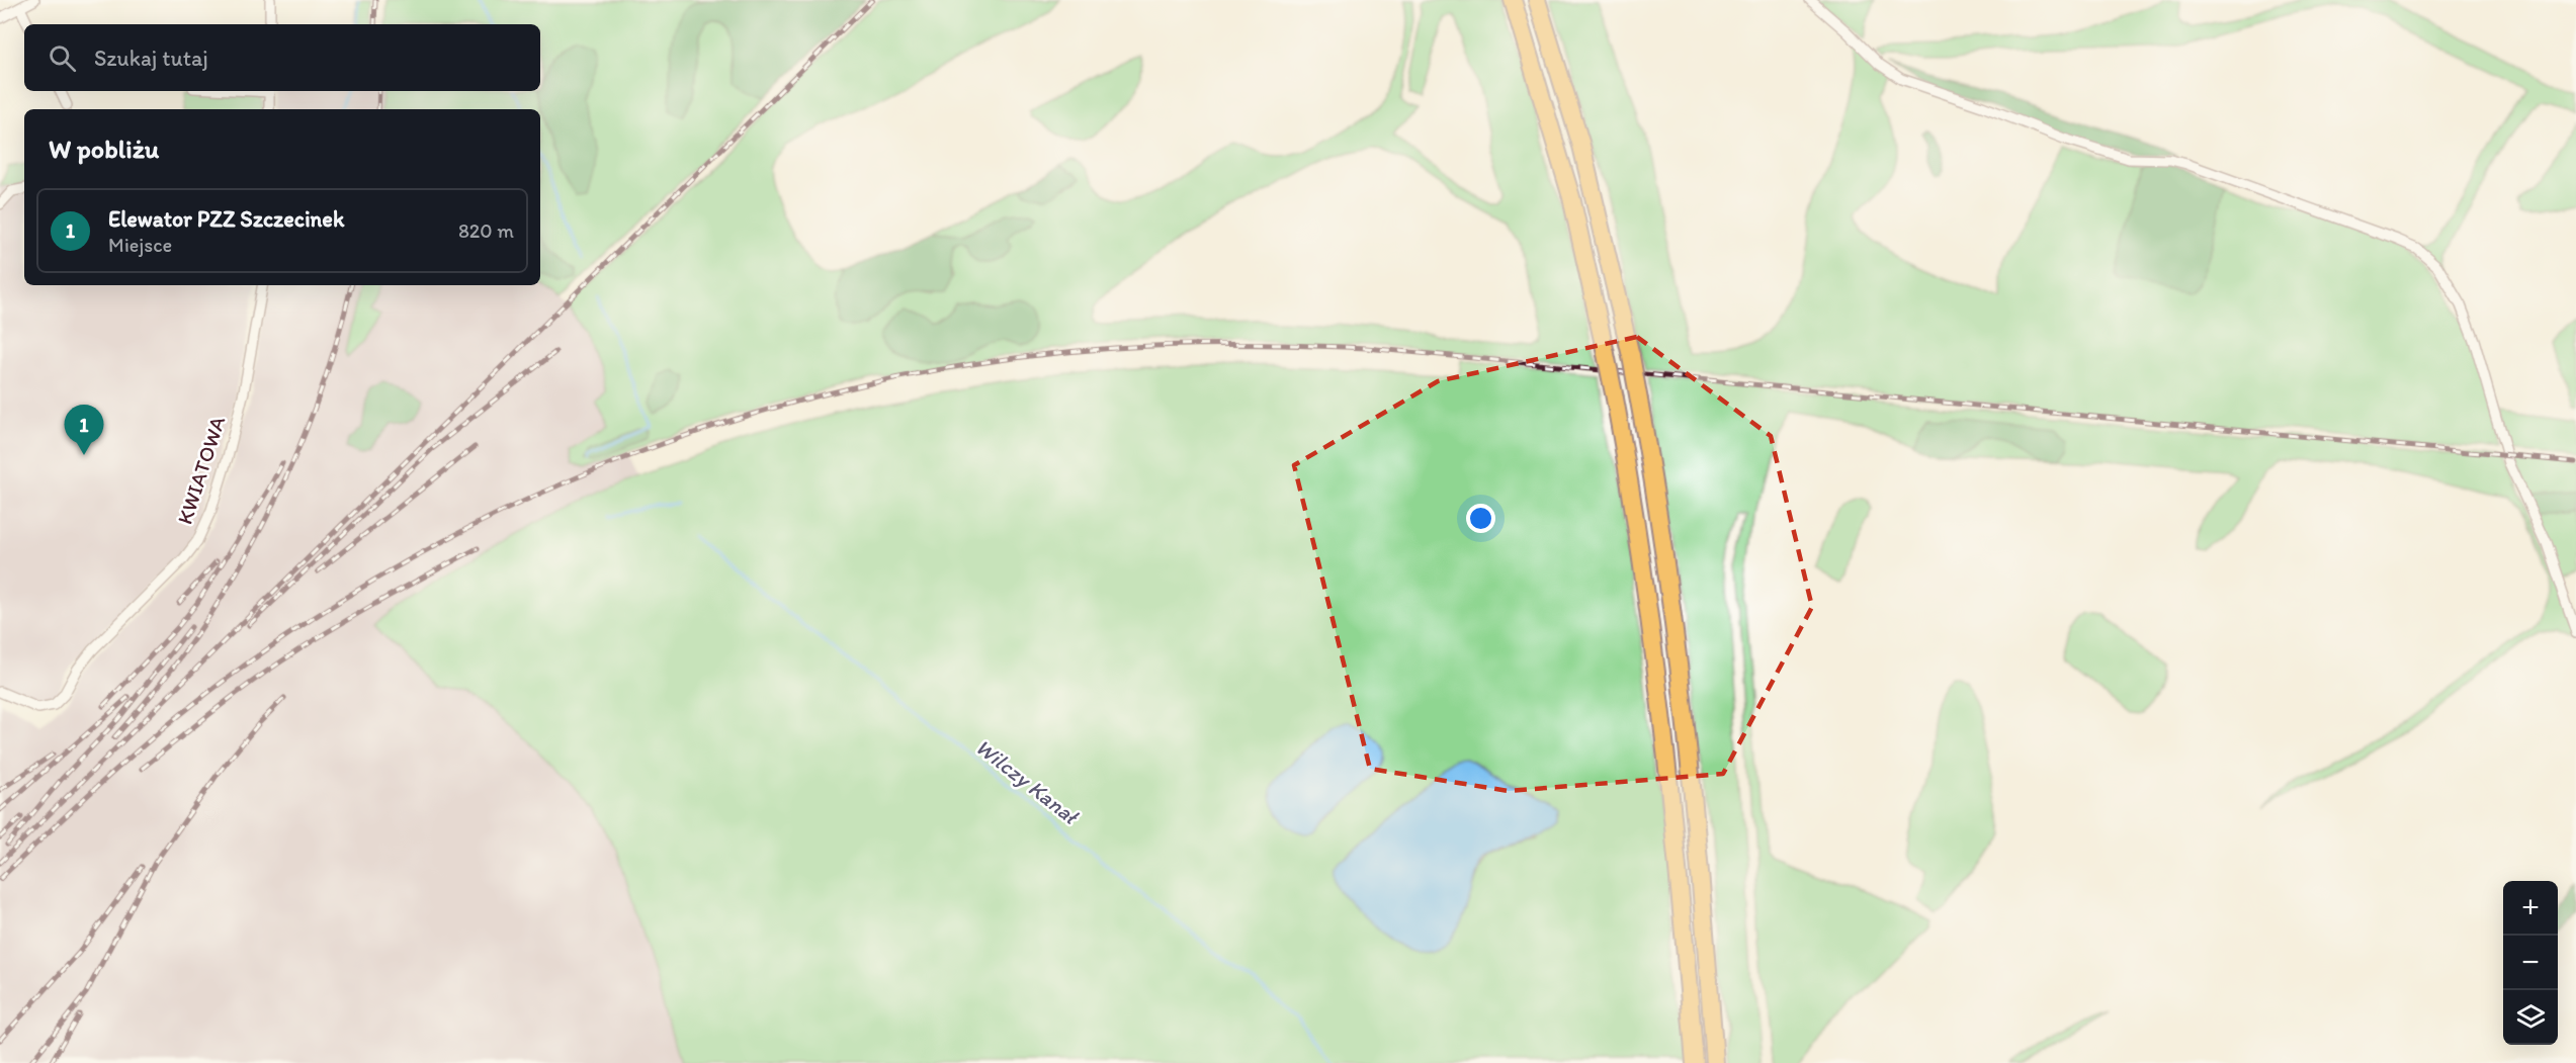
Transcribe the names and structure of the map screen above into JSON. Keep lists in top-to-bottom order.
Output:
{
  "streets": {
    "street": ["KWIATOWA"]
  },
  "water": ["Wilczy Kanał"],
  "page": {
    "search": "Szukaj tutaj",
    "heading": "W pobliżu",
    "list": [
      {
        "mark": "1",
        "name": "Elewator PZZ Szczecinek",
        "note": "Miejsce",
        "value": "820 m"
      }
    ],
    "pins": "1",
    "map_buttons": ["+", "−"]
  }
}
